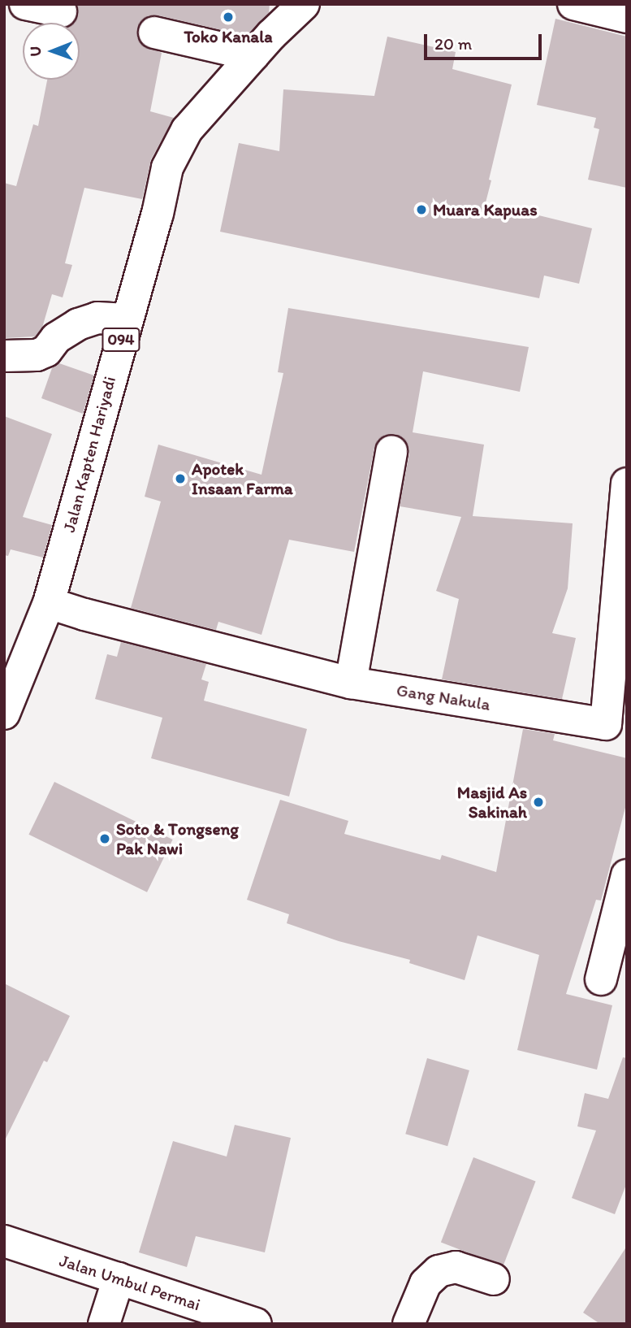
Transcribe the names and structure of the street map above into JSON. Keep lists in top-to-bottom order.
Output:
{
  "streets": {
    "street": [
      "094",
      "Jalan Kapten Hariyadi",
      "Gang Nakula",
      "Jalan Umbul Permai"
    ]
  },
  "crossings": [
    ["Jalan Kapten Hariyadi", "Gang Nakula"]
  ],
  "places": [
    "Toko Kanala",
    "Muara Kapuas",
    "Apotek Insaan Farma",
    "Masjid As Sakinah",
    "Soto & Tongseng Pak Nawi"
  ],
  "scale_bar": "20 m",
  "north": "left"
}
